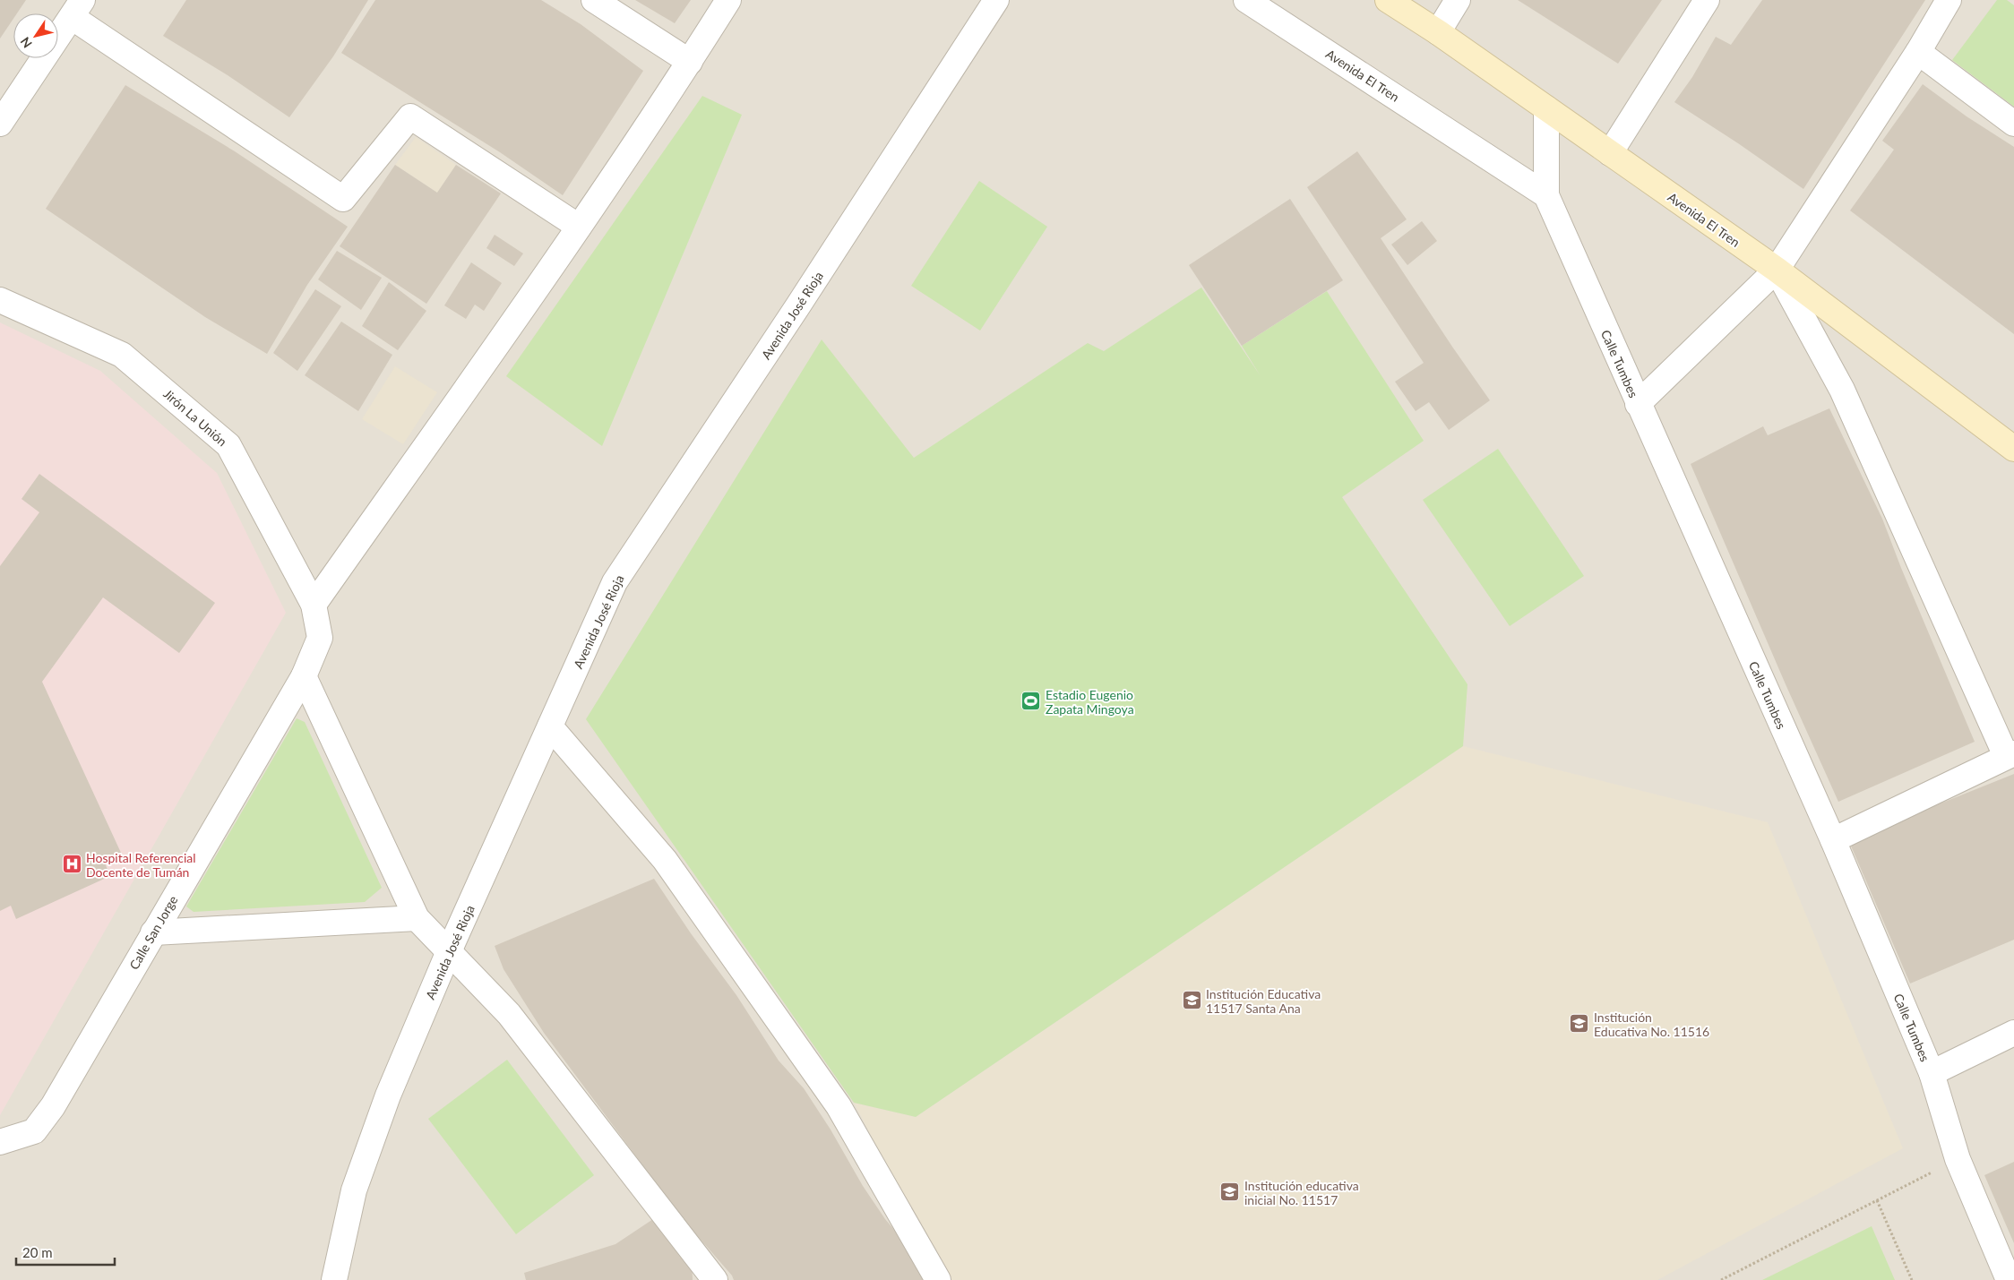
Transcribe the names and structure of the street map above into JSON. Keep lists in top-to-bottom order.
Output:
{
  "streets": {
    "main road": ["Avenida El Tren"],
    "street": [
      "Avenida José Rioja",
      "Calle Tumbes",
      "Jirón La Unión",
      "Calle San Jorge"
    ]
  },
  "crossings": [
    ["Avenida El Tren", "Calle Tumbes"],
    ["Jirón La Unión", "Calle San Jorge"]
  ],
  "places": {
    "sports": ["Estadio Eugenio Zapata Mingoya"],
    "hospital": ["Hospital Referencial Docente de Tumán"],
    "school or university": ["Institución Educativa 11517 Santa Ana", "Institución Educativa No. 11516", "Institución educativa inicial No. 11517"]
  },
  "scale_bar": "20 m",
  "north": "bottom left"
}
